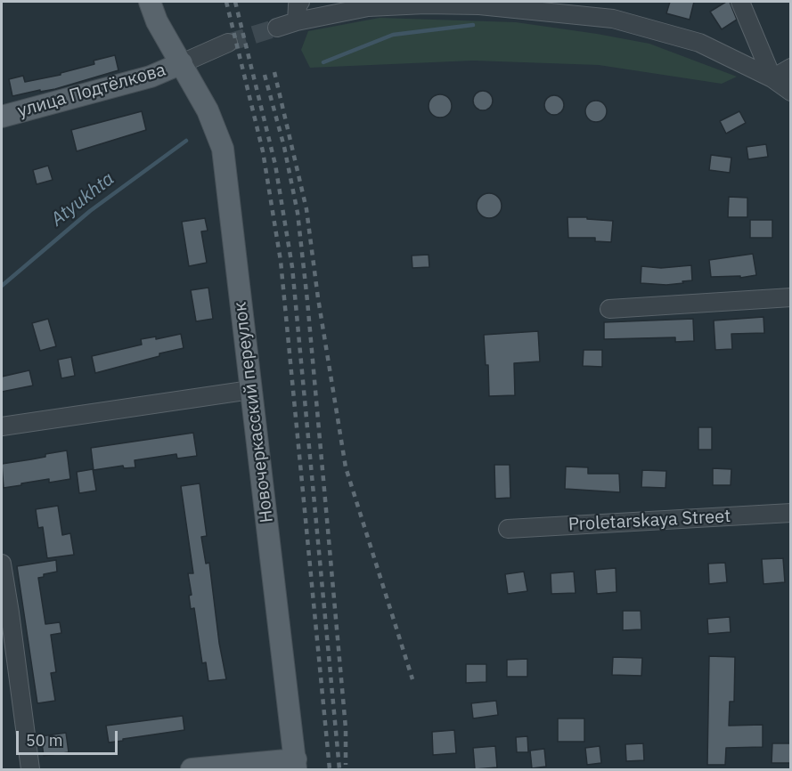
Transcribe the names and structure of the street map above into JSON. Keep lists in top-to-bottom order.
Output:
{
  "streets": {
    "main road": ["улица Подтёлкова", "Новочеркасский переулок"],
    "street": ["Proletarskaya Street"]
  },
  "crossings": [
    ["улица Подтёлкова", "Новочеркасский переулок"]
  ],
  "water": ["Atyukhta"],
  "scale_bar": "50 m"
}
